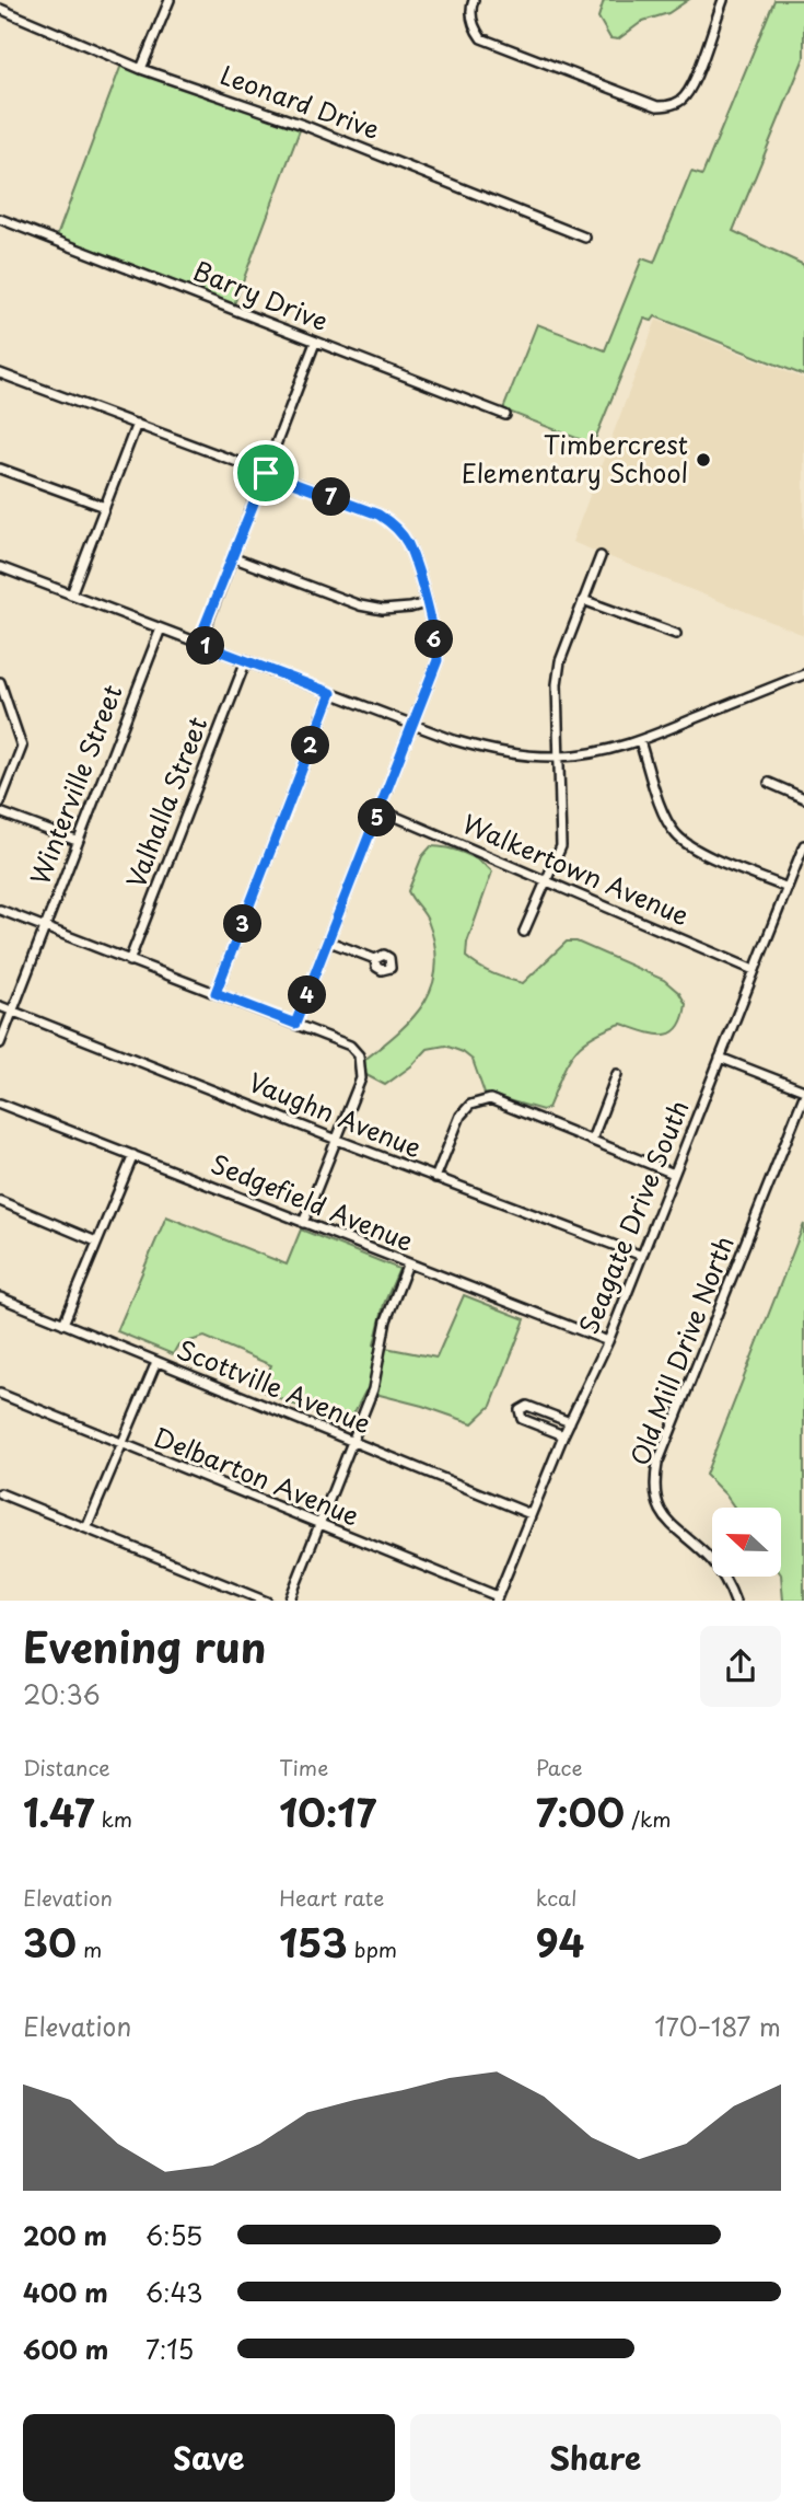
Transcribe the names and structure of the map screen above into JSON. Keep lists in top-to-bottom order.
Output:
{
  "streets": {
    "street": [
      "Leonard Drive",
      "Barry Drive",
      "Winterville Street",
      "Valhalla Street",
      "Walkertown Avenue",
      "Vaughn Avenue",
      "Sedgefield Avenue",
      "Seagate Drive South",
      "Old Mill Drive North",
      "Scottville Avenue",
      "Delbarton Avenue"
    ]
  },
  "crossings": [
    ["Winterville Street", "Vaughn Avenue"],
    ["Walkertown Avenue", "Seagate Drive South"],
    ["Vaughn Avenue", "Seagate Drive South"],
    ["Sedgefield Avenue", "Seagate Drive South"],
    ["Seagate Drive South", "Scottville Avenue"],
    ["Seagate Drive South", "Delbarton Avenue"]
  ],
  "places": ["Timbercrest Elementary School"],
  "north": "left",
  "page": {
    "pins": [
      "7",
      "6",
      "1",
      "2",
      "5",
      "3",
      "4"
    ],
    "heading": ["Evening run", "20:36"],
    "stats": [
      ["Distance", "1.47 km"],
      ["Time", "10:17"],
      ["Pace", "7:00 /km"],
      ["Elevation", "30 m"],
      ["Heart rate", "153 bpm"],
      ["kcal", "94"]
    ],
    "chart": ["Elevation", "170–187 m"],
    "list": [
      {
        "name": "200 m",
        "note": "6:55"
      },
      {
        "name": "400 m",
        "note": "6:43"
      },
      {
        "name": "600 m",
        "note": "7:15"
      }
    ],
    "buttons": ["Save", "Share"]
  }
}
